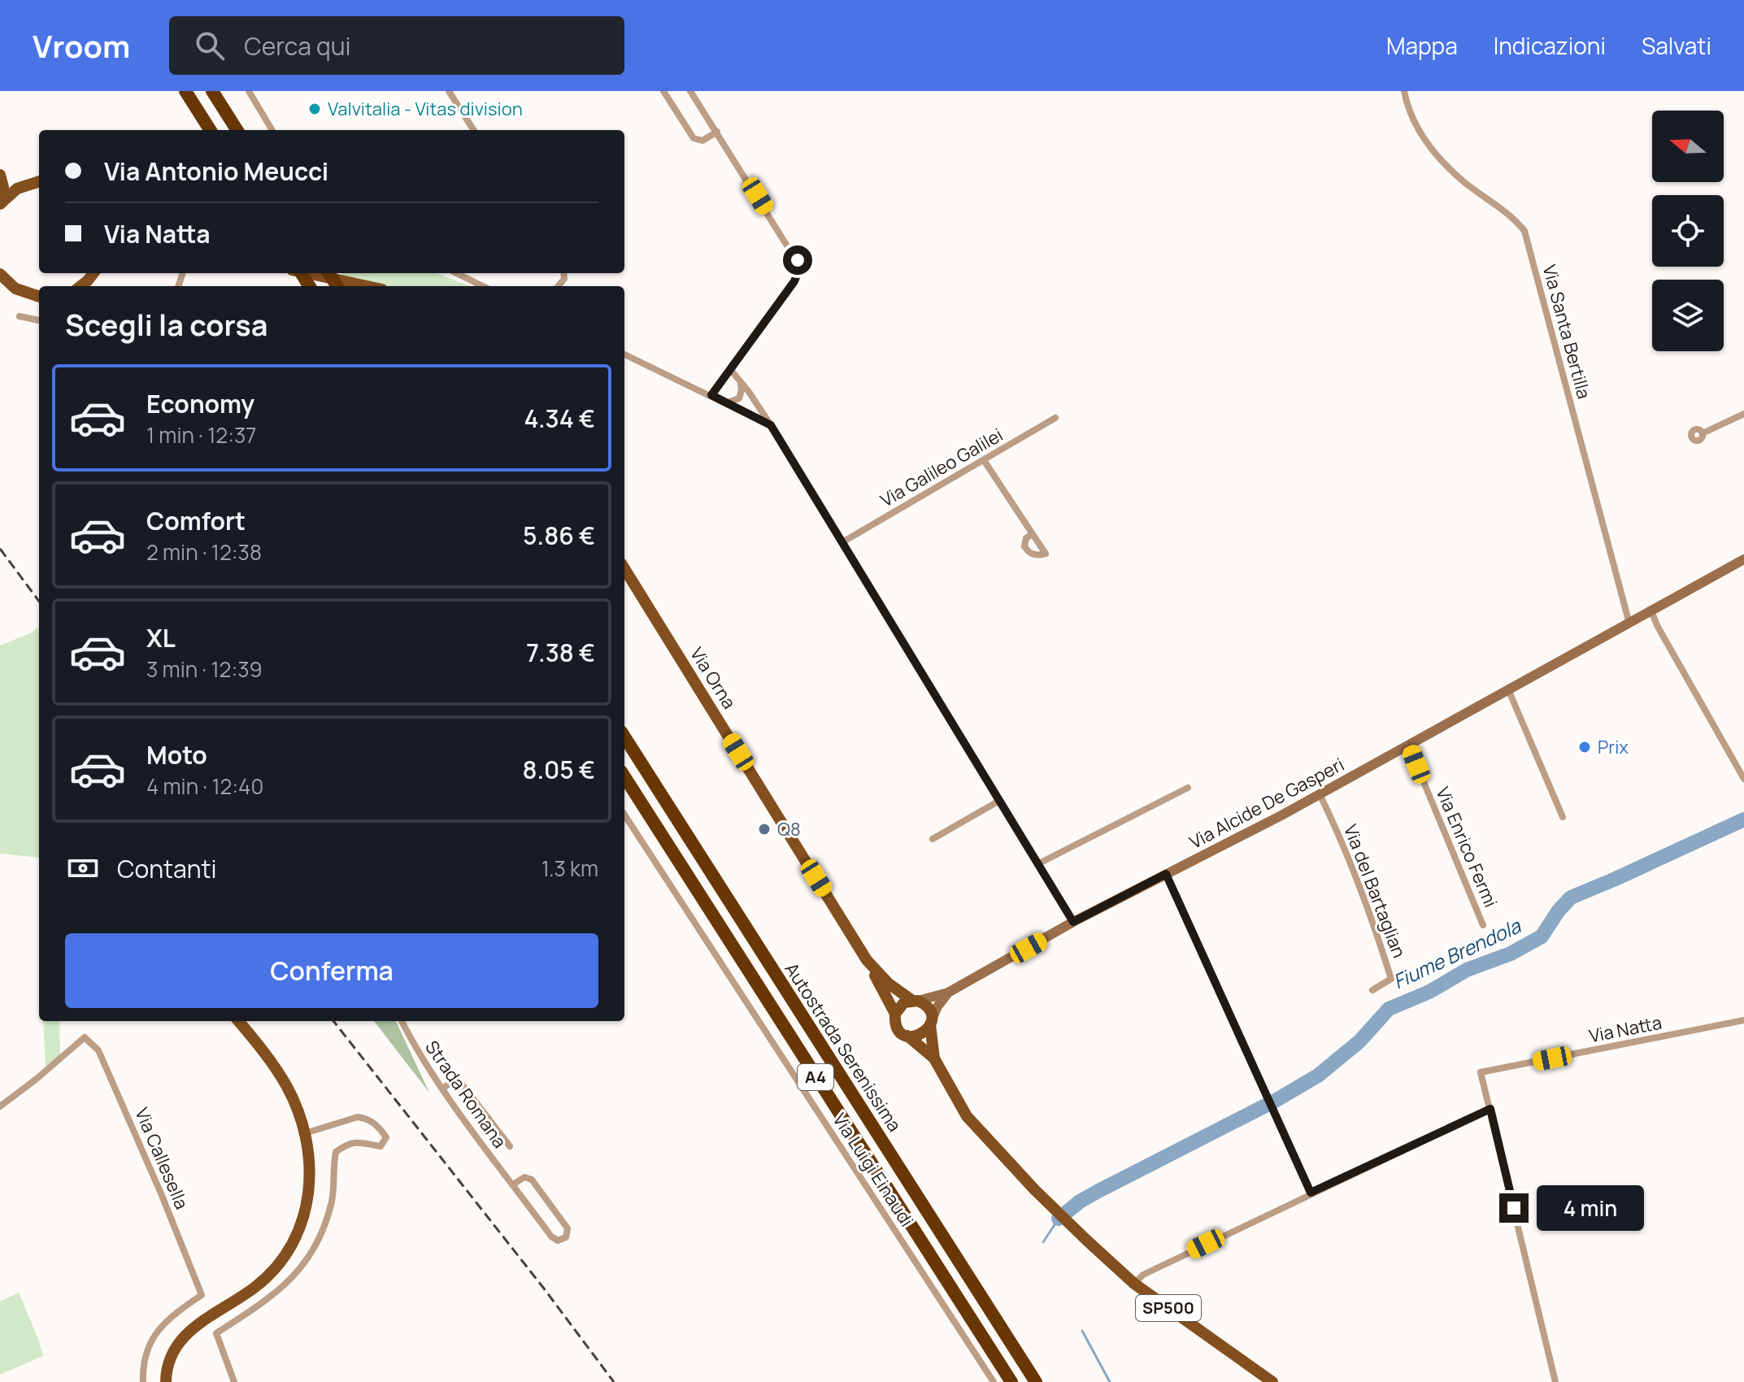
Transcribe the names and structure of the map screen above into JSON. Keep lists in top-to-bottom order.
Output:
{
  "streets": {
    "highway": ["Autostrada Serenissima", "A4"],
    "main road": ["Via Orna", "Via Alcide De Gasperi", "SP500"],
    "street": [
      "Via Santa Bertilla",
      "Via Galileo Galilei",
      "Via Enrico Fermi",
      "Via del Bartaglian",
      "Via Natta",
      "Strada Romana",
      "Via Callesella",
      "Via Luigi Einaudi"
    ]
  },
  "crossings": [
    ["Via Santa Bertilla", "Via Alcide De Gasperi"],
    ["Via Orna", "Via Alcide De Gasperi"],
    ["Via Orna", "SP500"],
    ["Via Alcide De Gasperi", "Via Enrico Fermi"],
    ["Via Alcide De Gasperi", "Via del Bartaglian"],
    ["Via Alcide De Gasperi", "SP500"]
  ],
  "water": ["Fiume Brendola"],
  "places": ["Valvitalia - Vitas division", "Prix", "Q8"],
  "north": "left",
  "page": {
    "header": "Vroom",
    "search": "Cerca qui",
    "nav": ["Mappa", "Indicazioni", "Salvati"],
    "banner": ["Via Antonio Meucci", "Via Natta"],
    "heading": "Scegli la corsa",
    "list": [
      {
        "name": "Economy",
        "note": "1 min · 12:37",
        "value": "4.34 €"
      },
      {
        "name": "Comfort",
        "note": "2 min · 12:38",
        "value": "5.86 €"
      },
      {
        "name": "XL",
        "note": "3 min · 12:39",
        "value": "7.38 €"
      },
      {
        "name": "Moto",
        "note": "4 min · 12:40",
        "value": "8.05 €"
      }
    ],
    "pay": ["Contanti", "1.3 km"],
    "buttons": "Conferma",
    "bubble": "4 min"
  }
}
